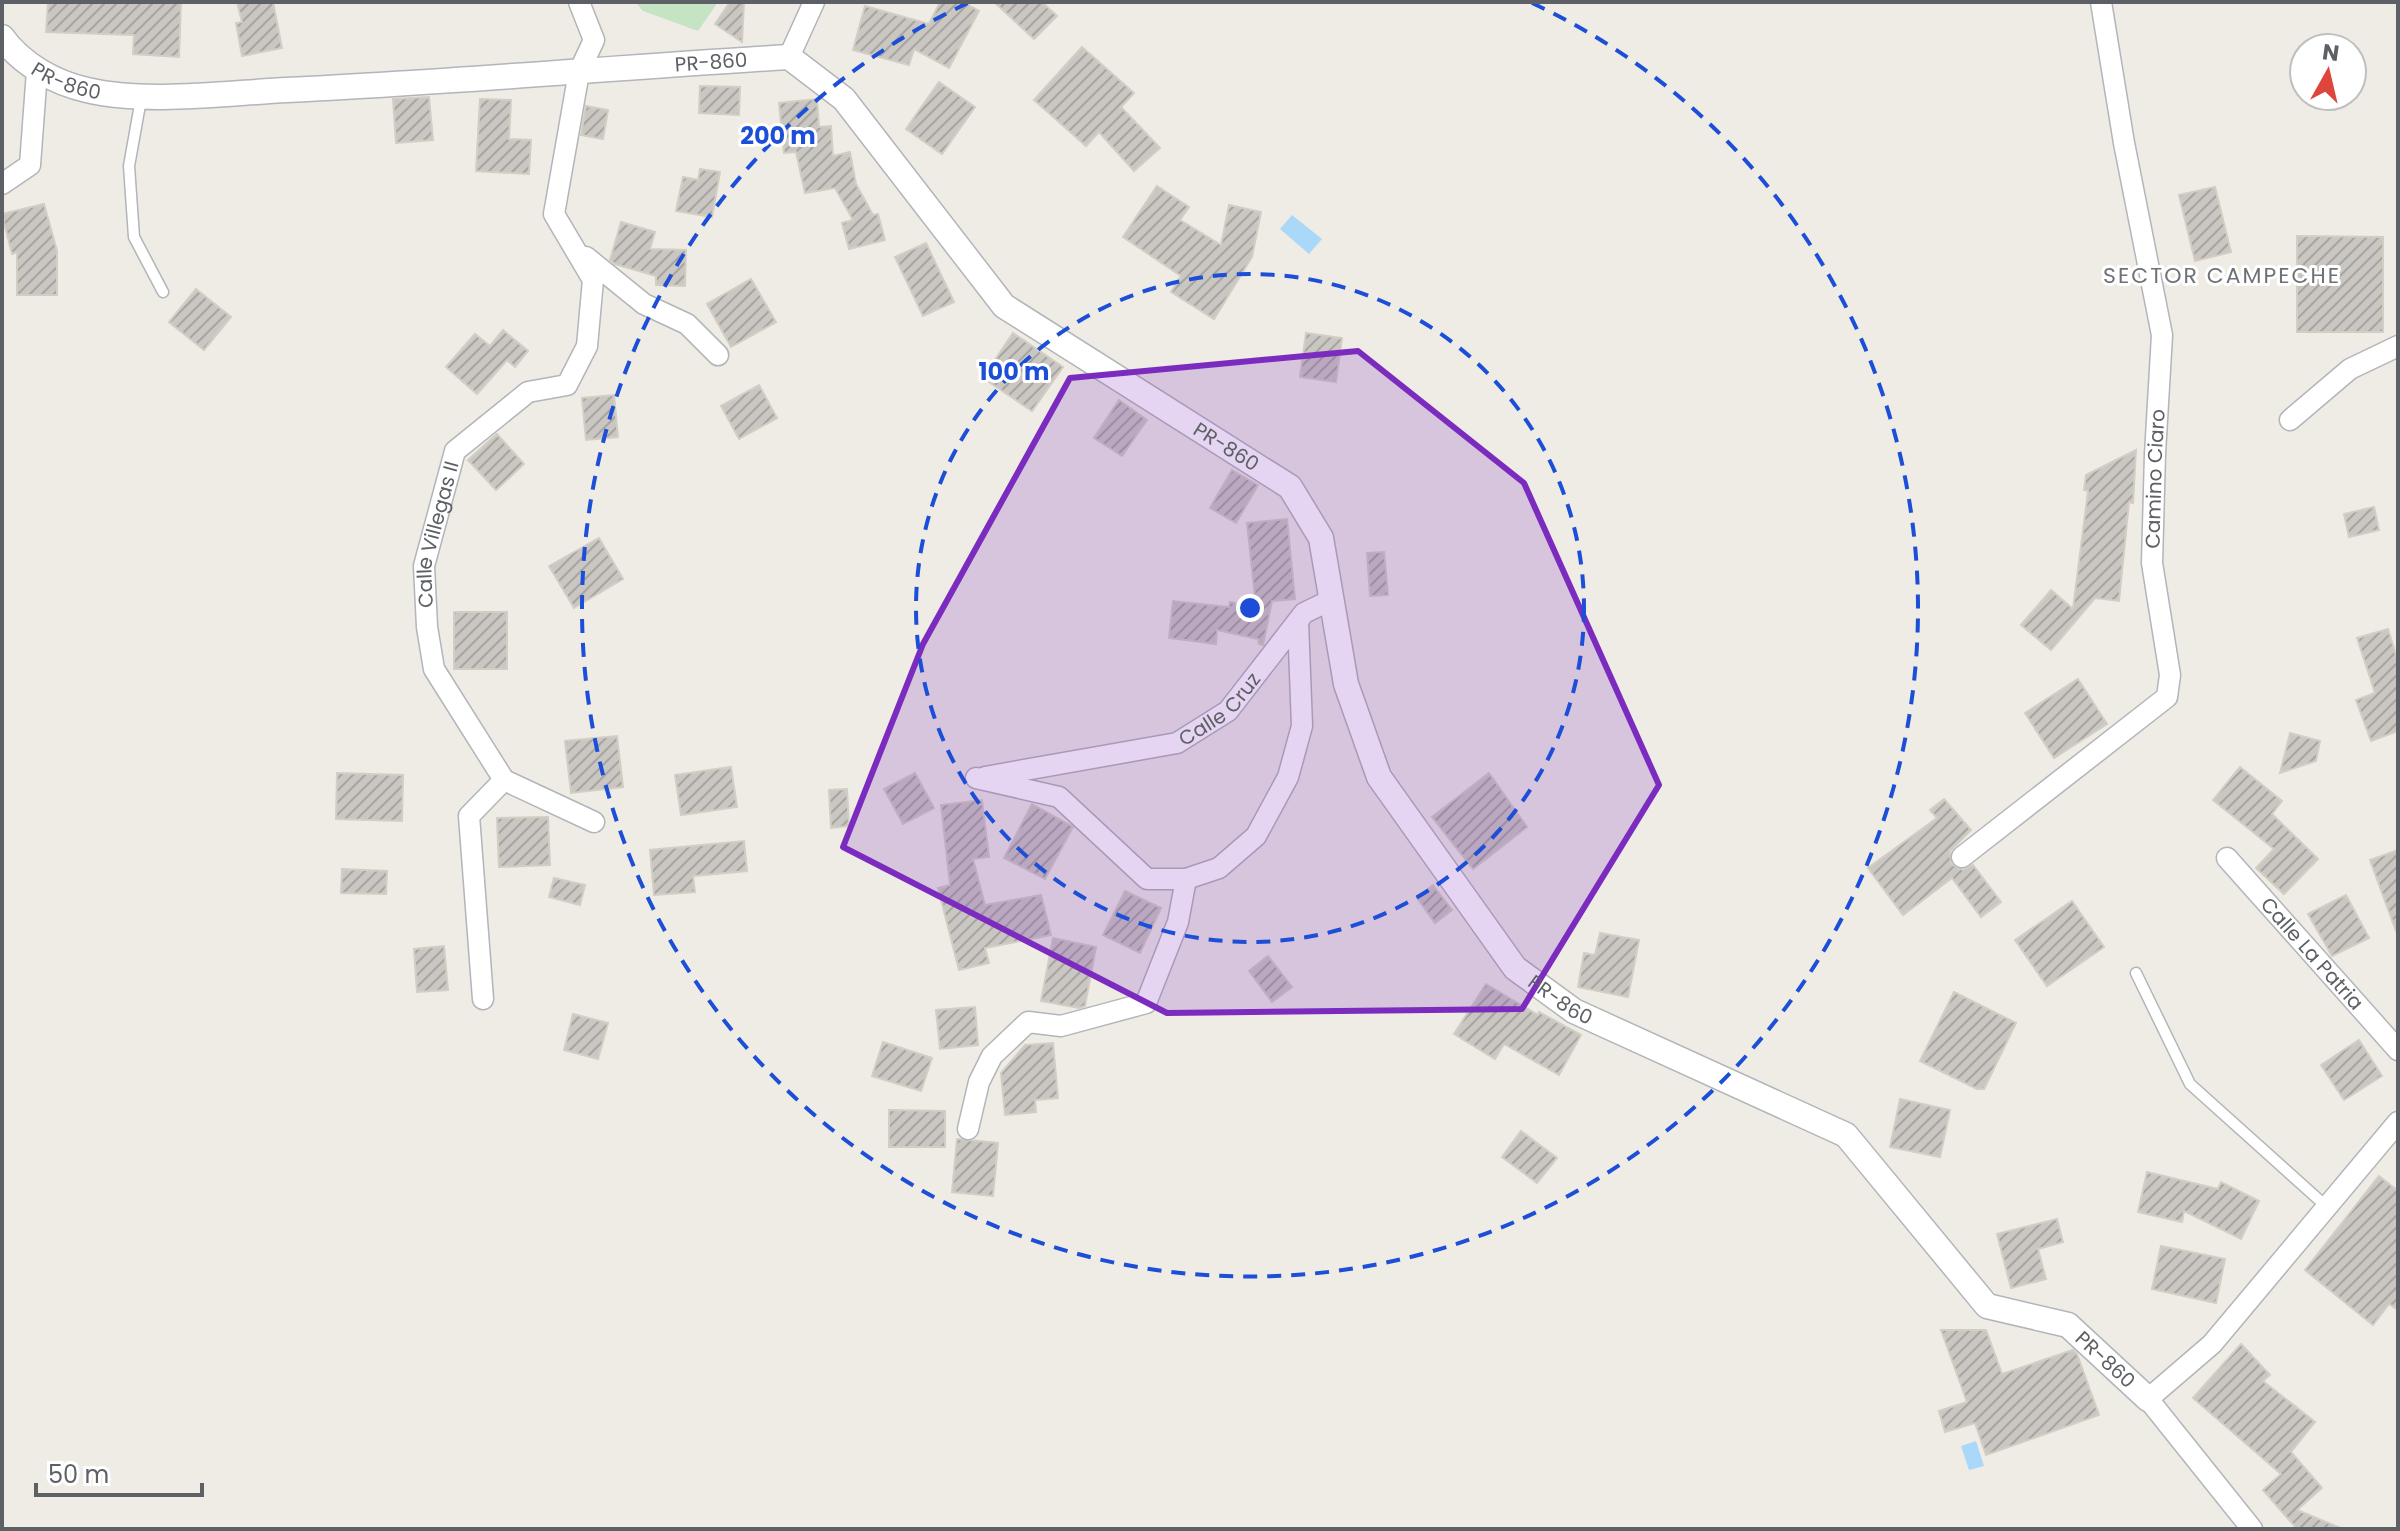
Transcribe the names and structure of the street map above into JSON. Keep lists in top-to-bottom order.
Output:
{
  "streets": {
    "street": [
      "PR-860",
      "Camino Ciaro",
      "Calle Villegas II",
      "Calle Cruz",
      "Calle La Patria"
    ]
  },
  "crossings": [
    ["PR-860", "Calle Villegas II"],
    ["PR-860", "Calle Cruz"]
  ],
  "districts": ["SECTOR CAMPECHE"],
  "scale_bar": "50 m",
  "north": "top",
  "rings": ["200 m", "100 m"]
}
